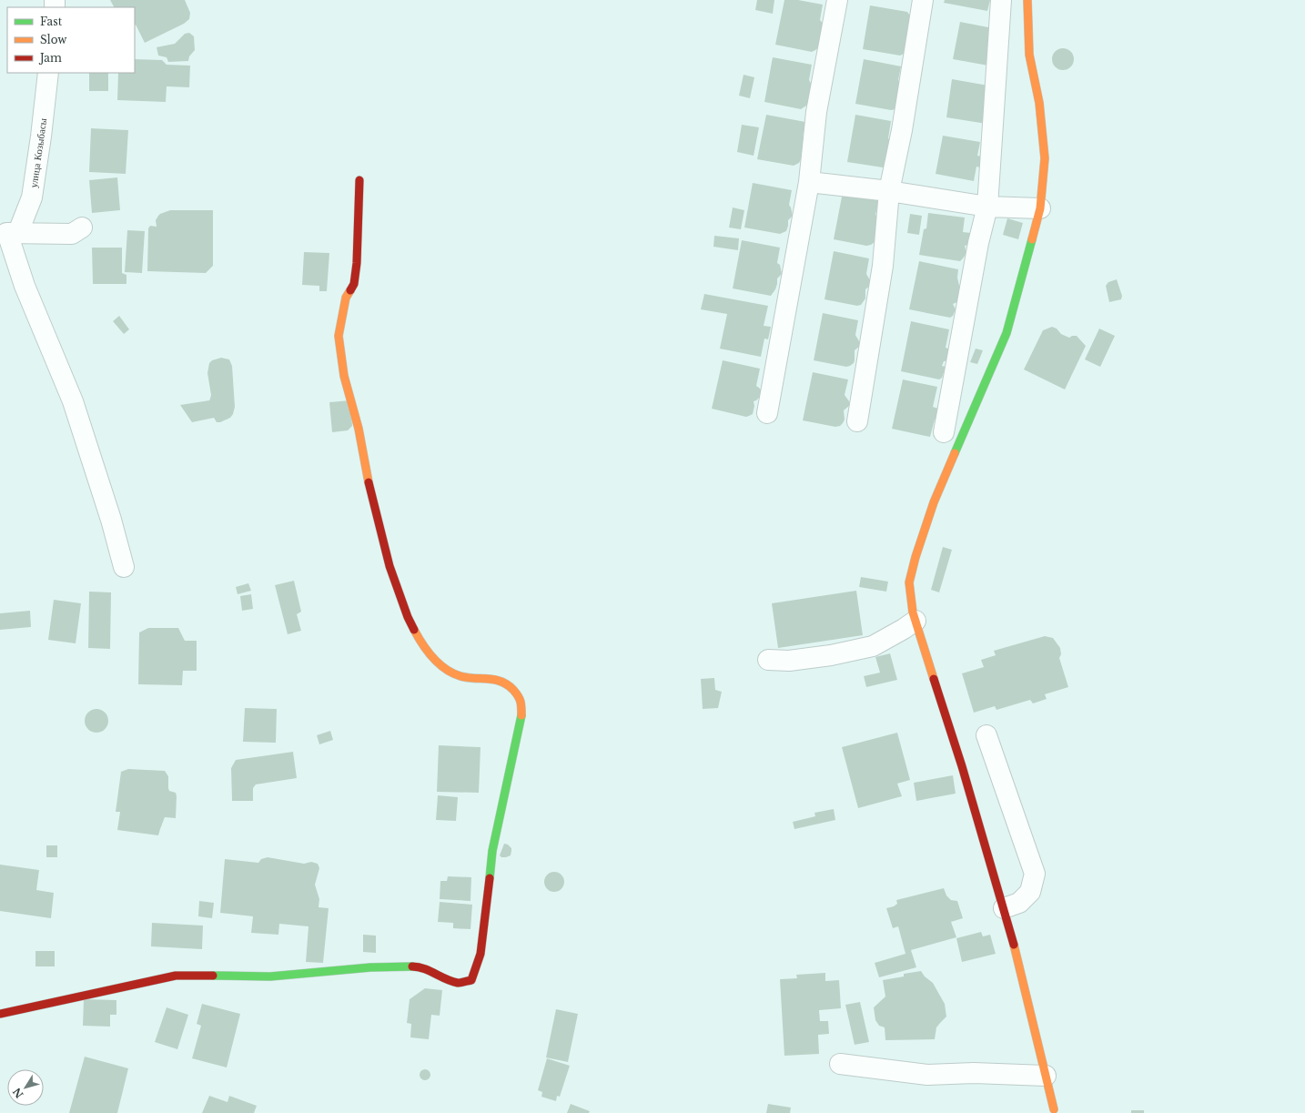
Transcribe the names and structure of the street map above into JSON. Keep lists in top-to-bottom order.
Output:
{
  "streets": {
    "street": ["улица Козыбасы"]
  },
  "legend": ["Fast", "Slow", "Jam"],
  "north": "bottom left"
}
